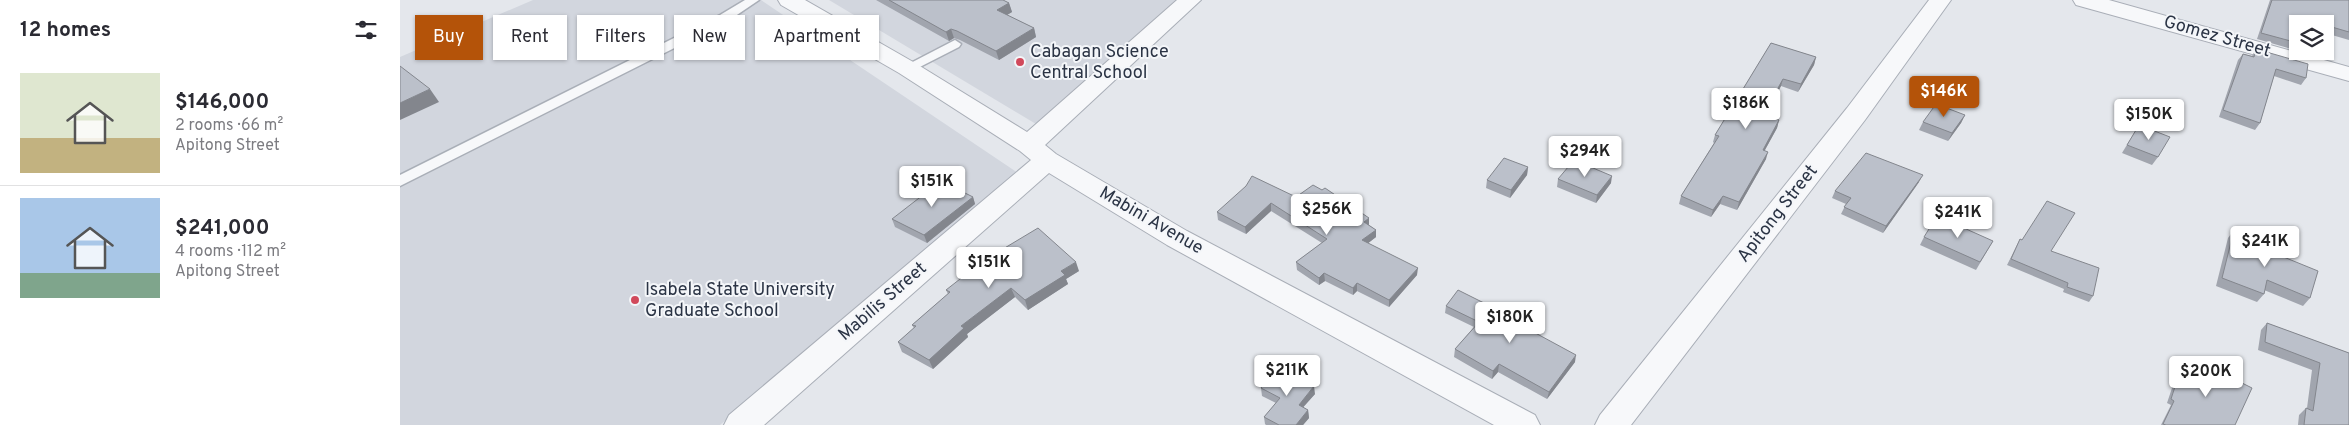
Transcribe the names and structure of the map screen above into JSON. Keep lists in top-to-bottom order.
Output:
{
  "streets": {
    "street": [
      "Gomez Street",
      "Apitong Street",
      "Mabini Avenue",
      "Mabilis Street"
    ]
  },
  "crossings": [
    ["Mabini Avenue", "Mabilis Street"]
  ],
  "places": ["Cabagan Science Central School", "Isabela State University Graduate School"],
  "page": {
    "heading": "12 homes",
    "chip": [
      "Buy",
      "Rent",
      "Filters",
      "New",
      "Apartment"
    ],
    "list": [
      {
        "name": "$146,000",
        "note": "2 rooms · 66 m² · Apitong Street"
      },
      {
        "name": "$241,000",
        "note": "4 rooms · 112 m² · Apitong Street"
      }
    ],
    "price": [
      "$146K",
      "$186K",
      "$150K",
      "$294K",
      "$151K",
      "$256K",
      "$241K",
      "$241K",
      "$151K",
      "$180K",
      "$211K",
      "$200K"
    ]
  }
}
